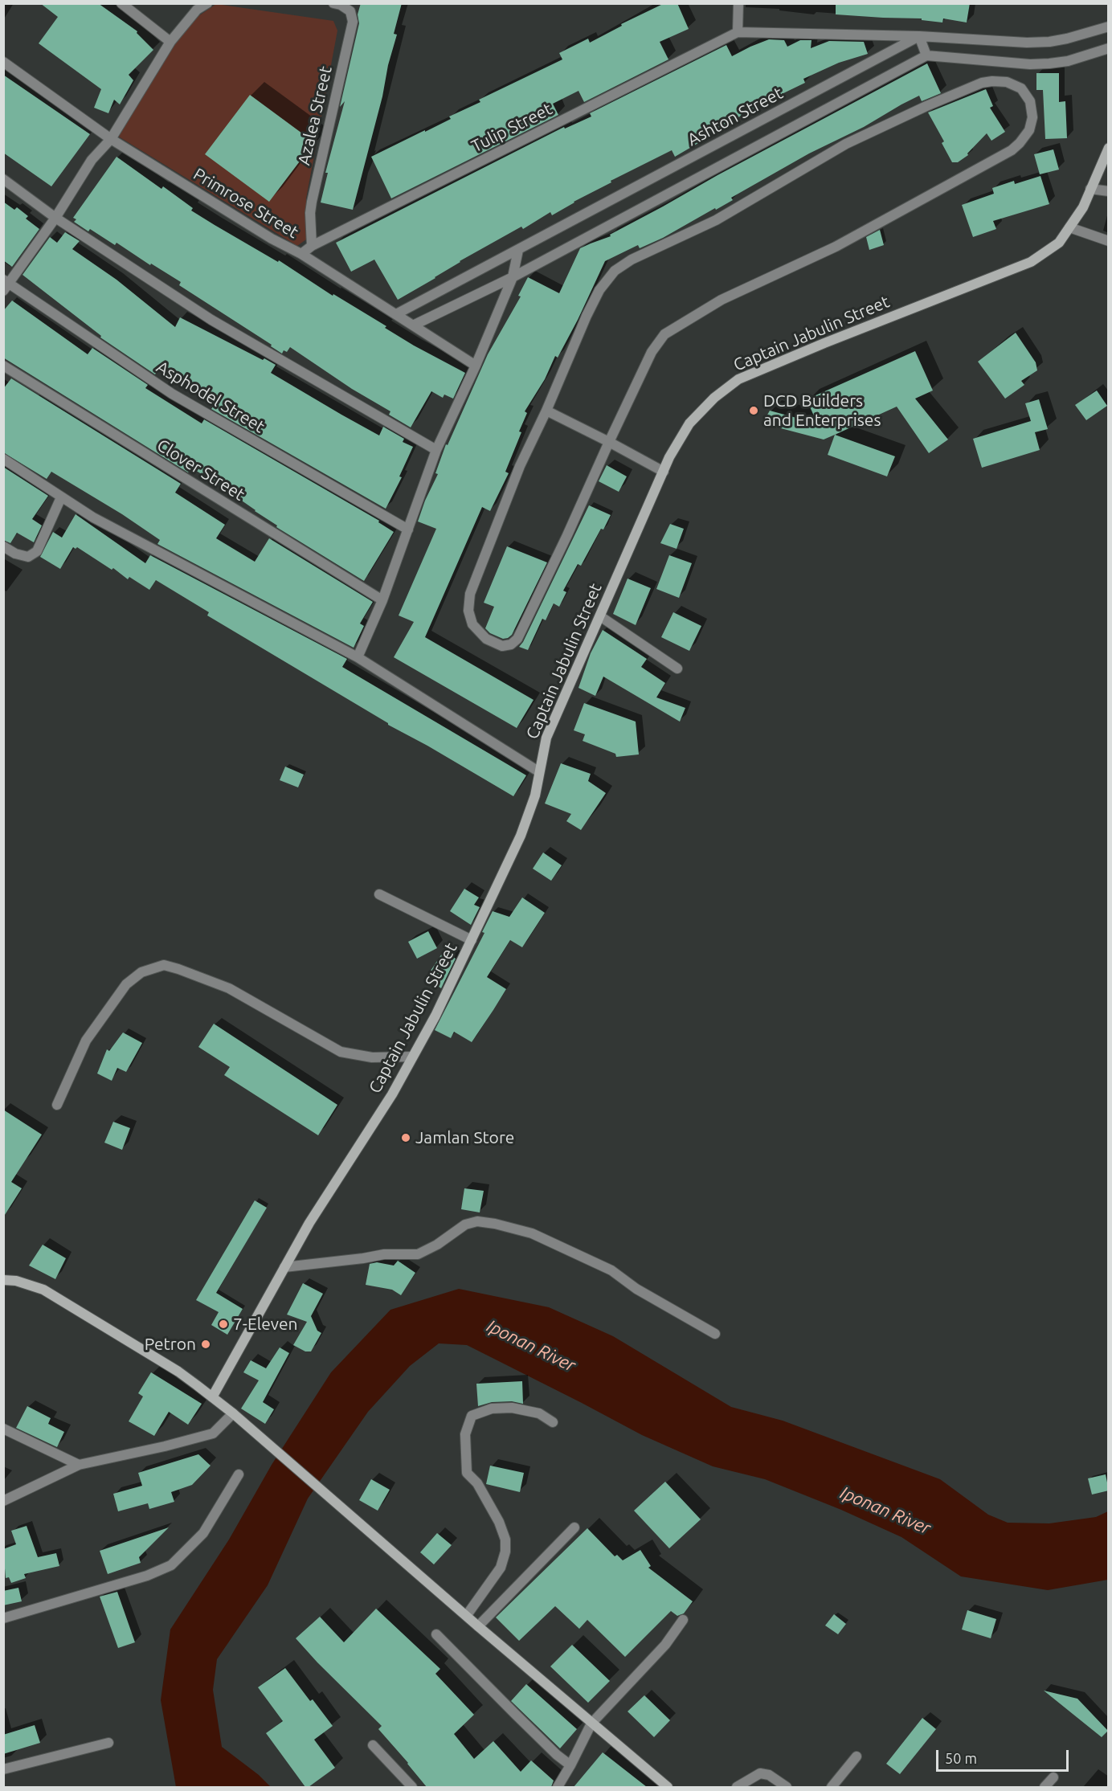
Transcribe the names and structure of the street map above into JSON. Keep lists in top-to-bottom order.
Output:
{
  "streets": {
    "street": [
      "Azalea Street",
      "Ashton Street",
      "Tulip Street",
      "Primrose Street",
      "Captain Jabulin Street",
      "Asphodel Street",
      "Clover Street"
    ]
  },
  "crossings": [
    ["Azalea Street", "Tulip Street"],
    ["Ashton Street", "Primrose Street"],
    ["Tulip Street", "Primrose Street"]
  ],
  "water": ["Iponan River"],
  "places": [
    "DCD Builders and Enterprises",
    "Jamlan Store",
    "7-Eleven",
    "Petron"
  ],
  "scale_bar": "50 m"
}
